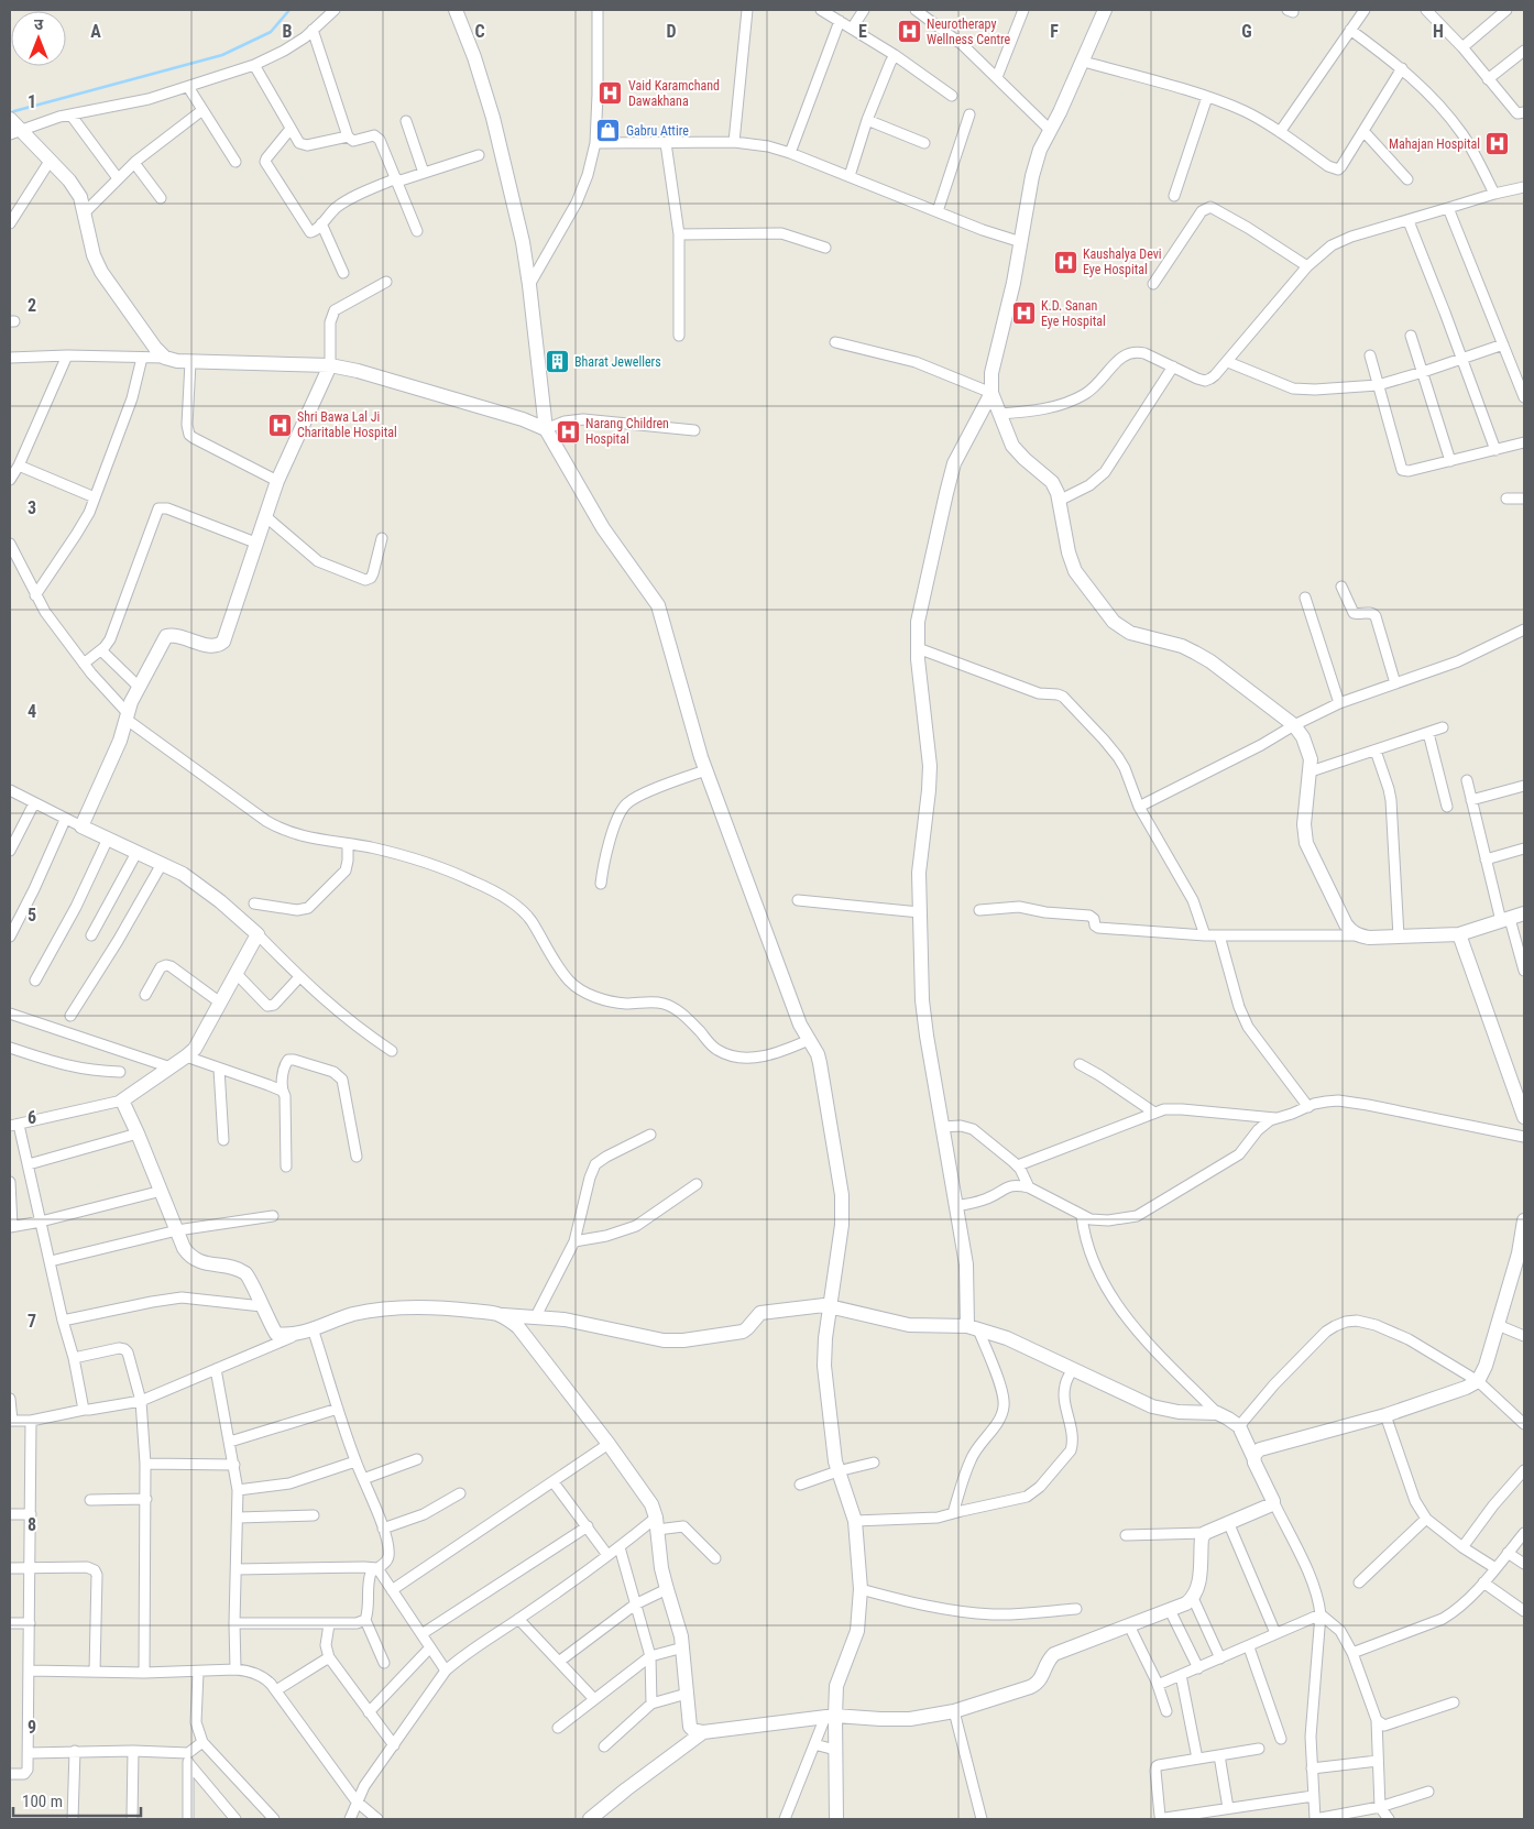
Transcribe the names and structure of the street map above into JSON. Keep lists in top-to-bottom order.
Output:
{
  "places": {
    "hospital": [
      "Neurotherapy Wellness Centre",
      "Vaid Karamchand Dawakhana",
      "Mahajan Hospital",
      "Kaushalya Devi Eye Hospital",
      "K.D. Sanan Eye Hospital",
      "Shri Bawa Lal Ji Charitable Hospital",
      "Narang Children Hospital"
    ],
    "shop": ["Gabru Attire"],
    "building": ["Bharat Jewellers"]
  },
  "scale_bar": "100 m",
  "north": "top",
  "grid": {
    "columns": [
      "A",
      "B",
      "C",
      "D",
      "E",
      "F",
      "G",
      "H"
    ],
    "rows": [
      "1",
      "2",
      "3",
      "4",
      "5",
      "6",
      "7",
      "8",
      "9"
    ]
  }
}
